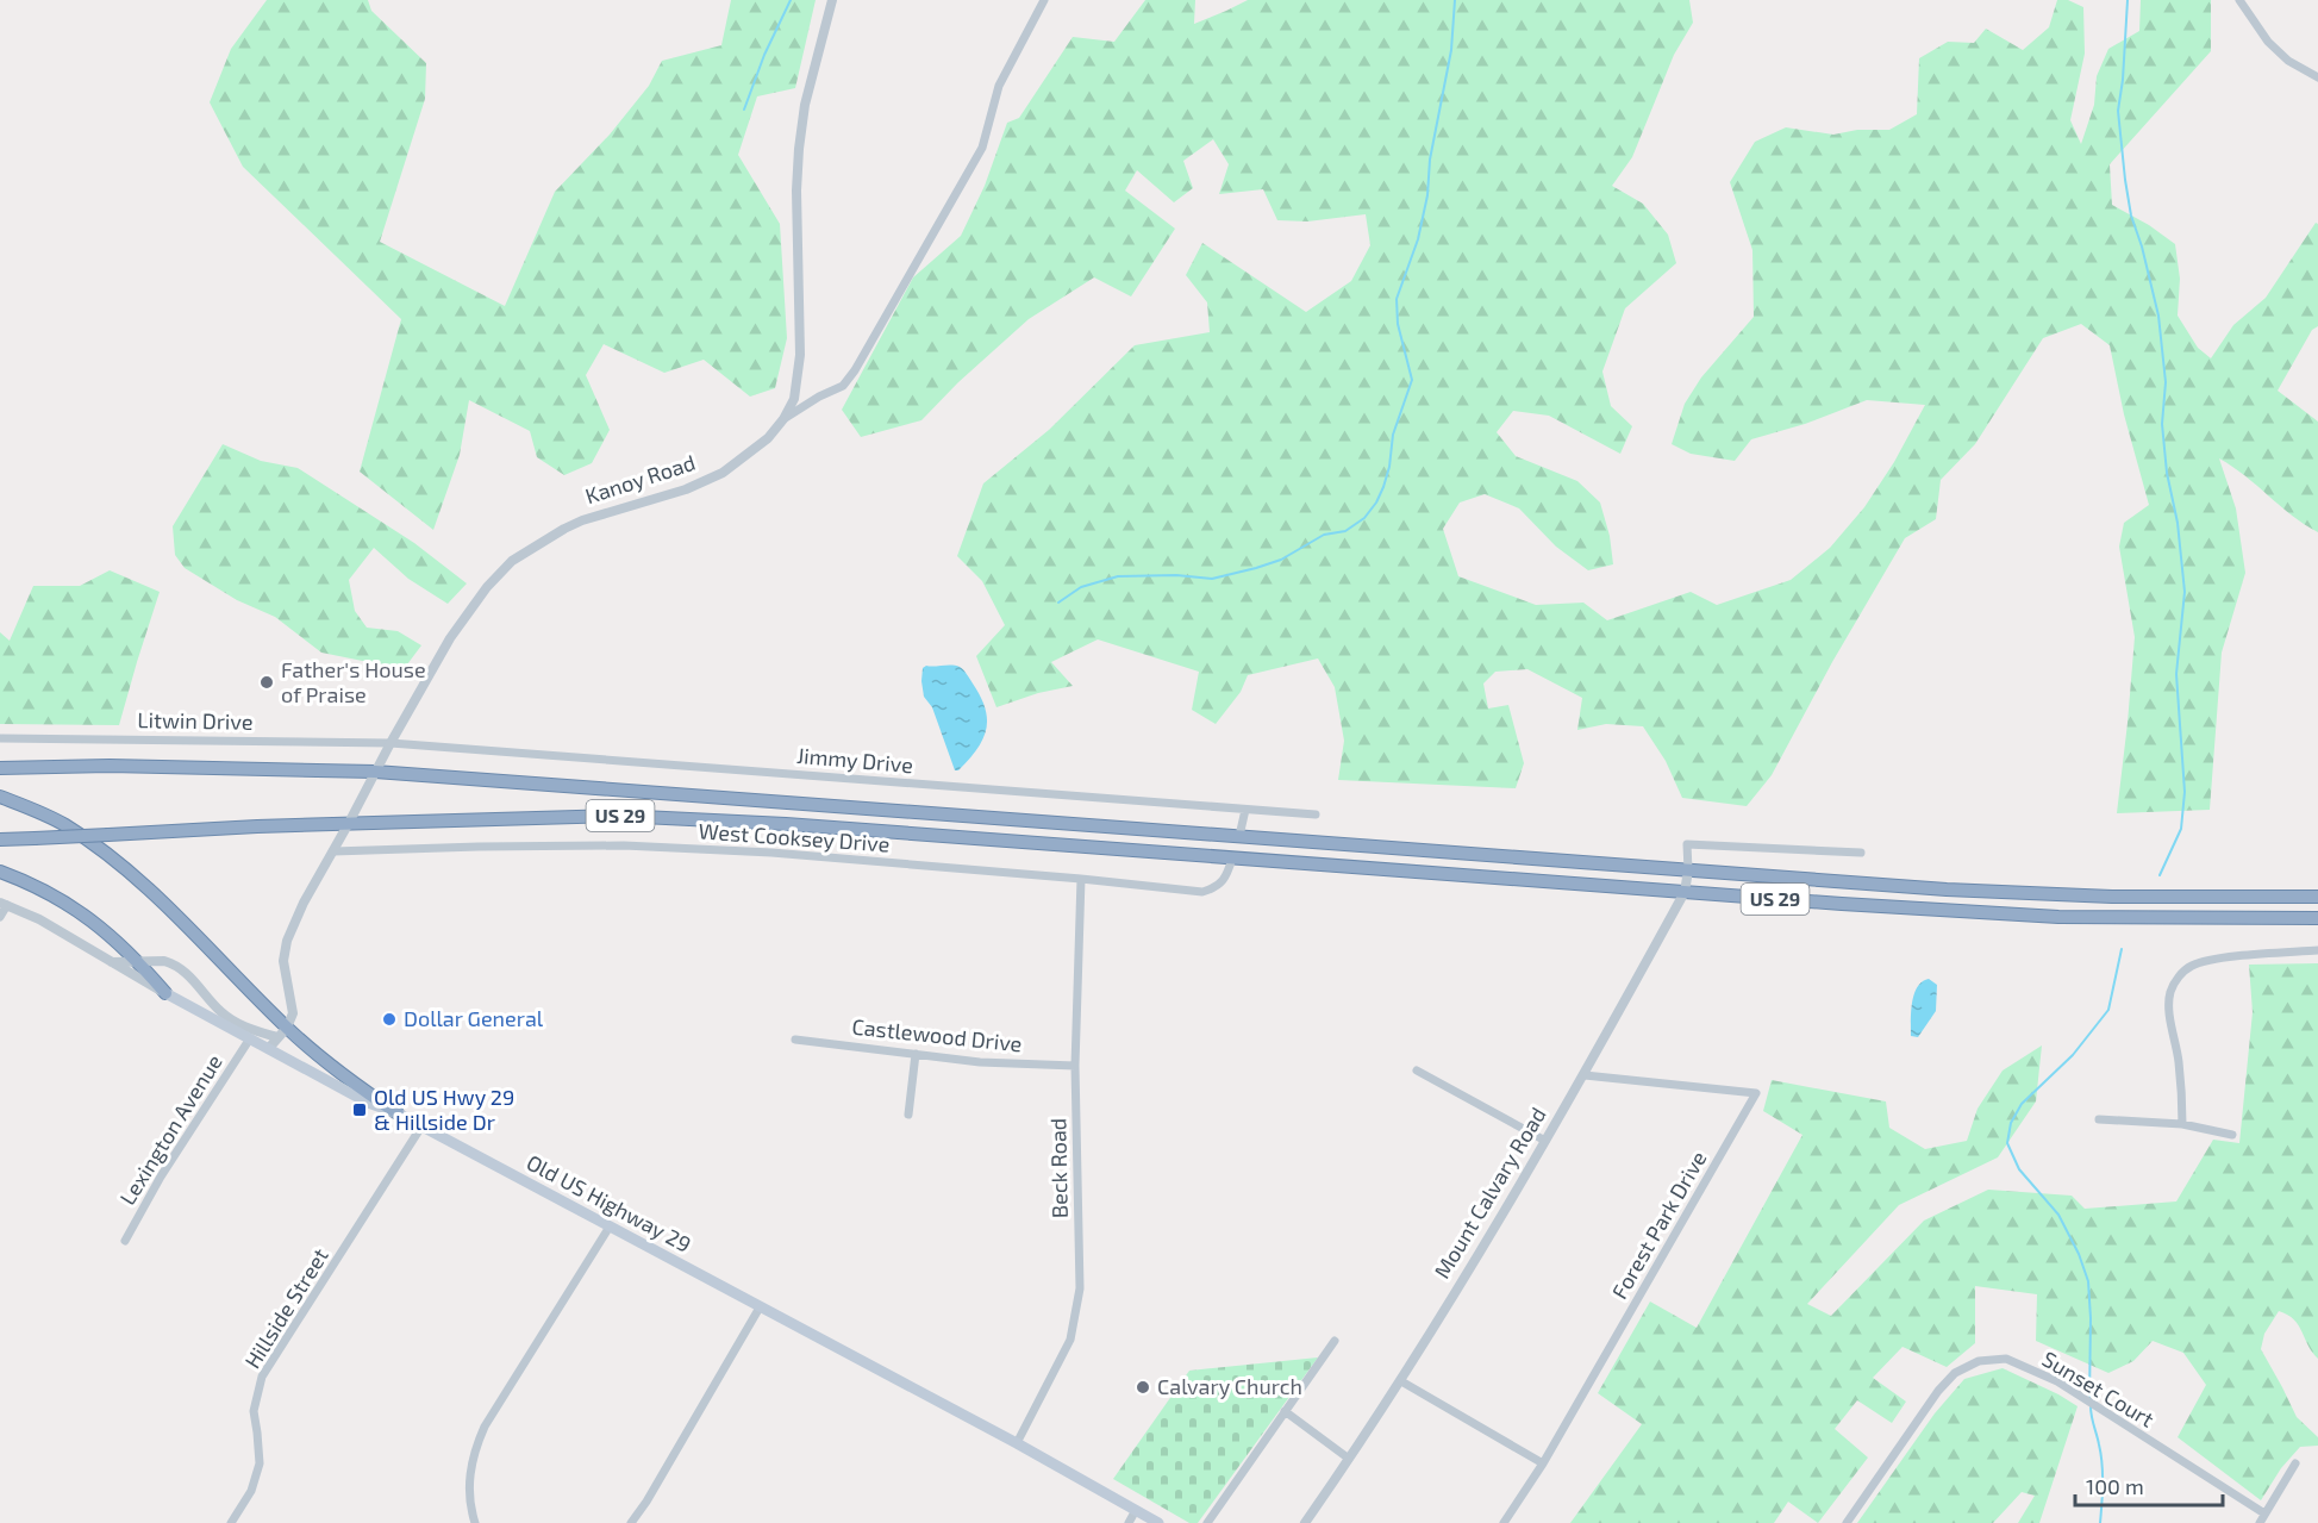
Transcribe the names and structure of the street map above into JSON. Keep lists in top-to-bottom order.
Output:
{
  "streets": {
    "highway": ["US 29"],
    "main road": ["Old US Highway 29"],
    "street": [
      "Kanoy Road",
      "Litwin Drive",
      "Jimmy Drive",
      "West Cooksey Drive",
      "Castlewood Drive",
      "Lexington Avenue",
      "Beck Road",
      "Mount Calvary Road",
      "Forest Park Drive",
      "Hillside Street",
      "Sunset Court"
    ]
  },
  "crossings": [
    ["Kanoy Road", "Litwin Drive"],
    ["Kanoy Road", "Jimmy Drive"],
    ["Kanoy Road", "US 29"],
    ["Kanoy Road", "West Cooksey Drive"],
    ["Litwin Drive", "Jimmy Drive"],
    ["US 29", "West Cooksey Drive"],
    ["US 29", "Mount Calvary Road"],
    ["West Cooksey Drive", "Beck Road"],
    ["Castlewood Drive", "Beck Road"],
    ["Lexington Avenue", "Old US Highway 29"],
    ["Beck Road", "Old US Highway 29"],
    ["Mount Calvary Road", "Forest Park Drive"],
    ["Old US Highway 29", "Hillside Street"]
  ],
  "places": {
    "other": ["Father's House of Praise", "Dollar General", "Calvary Church"],
    "transit": ["Old US Hwy 29 & Hillside Dr"]
  },
  "scale_bar": "100 m"
}
